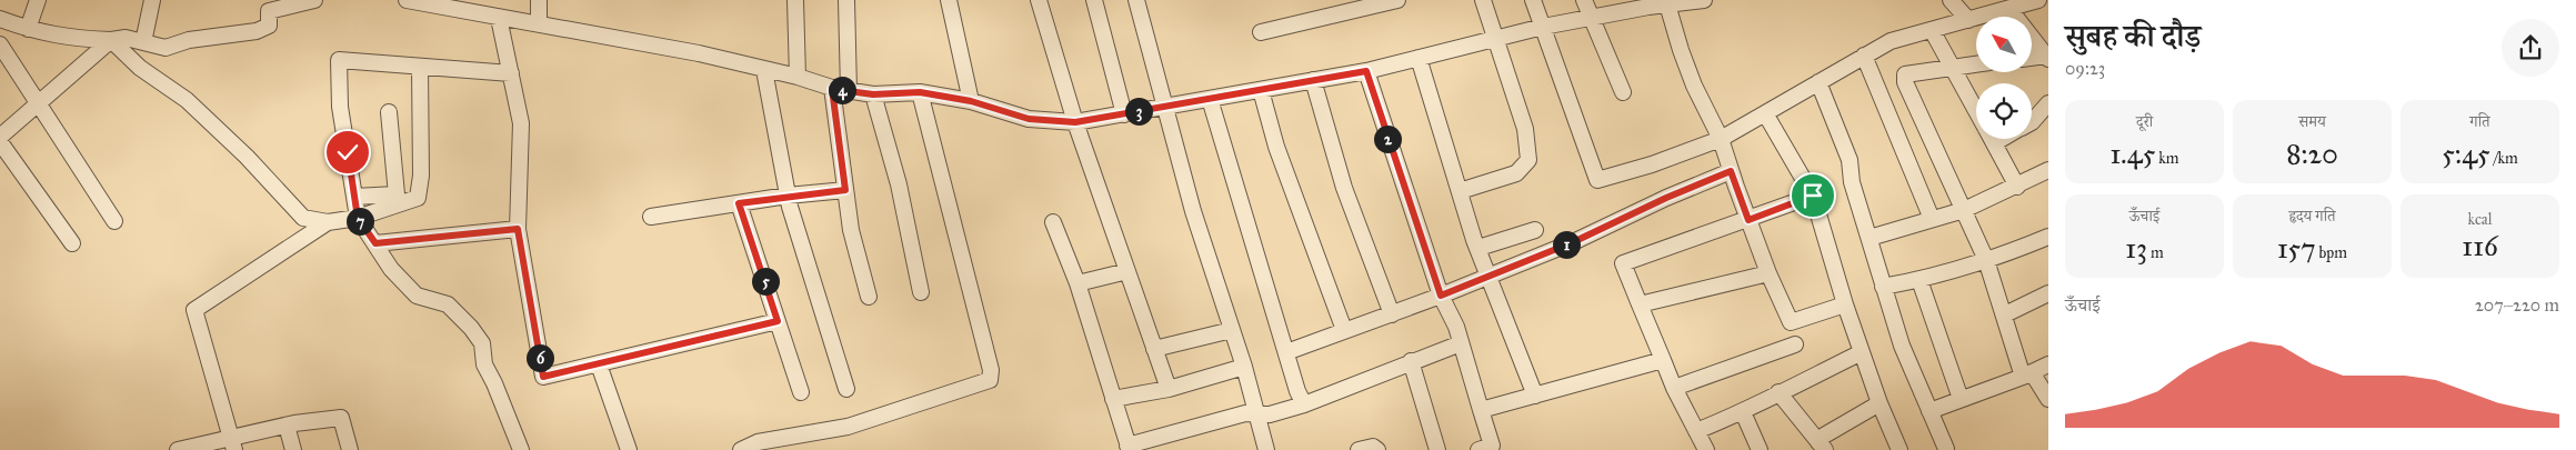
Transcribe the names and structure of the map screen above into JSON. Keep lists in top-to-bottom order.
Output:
{
  "north": "top left",
  "page": {
    "heading": ["सुबह की दौड़", "09:23"],
    "pins": [
      "4",
      "3",
      "2",
      "7",
      "1",
      "5",
      "6"
    ],
    "stats": [
      ["दूरी", "1.45 km"],
      ["समय", "8:20"],
      ["गति", "5:45 /km"],
      ["ऊँचाई", "13 m"],
      ["हृदय गति", "157 bpm"],
      ["kcal", "116"]
    ],
    "chart": ["ऊँचाई", "207–220 m"]
  }
}
